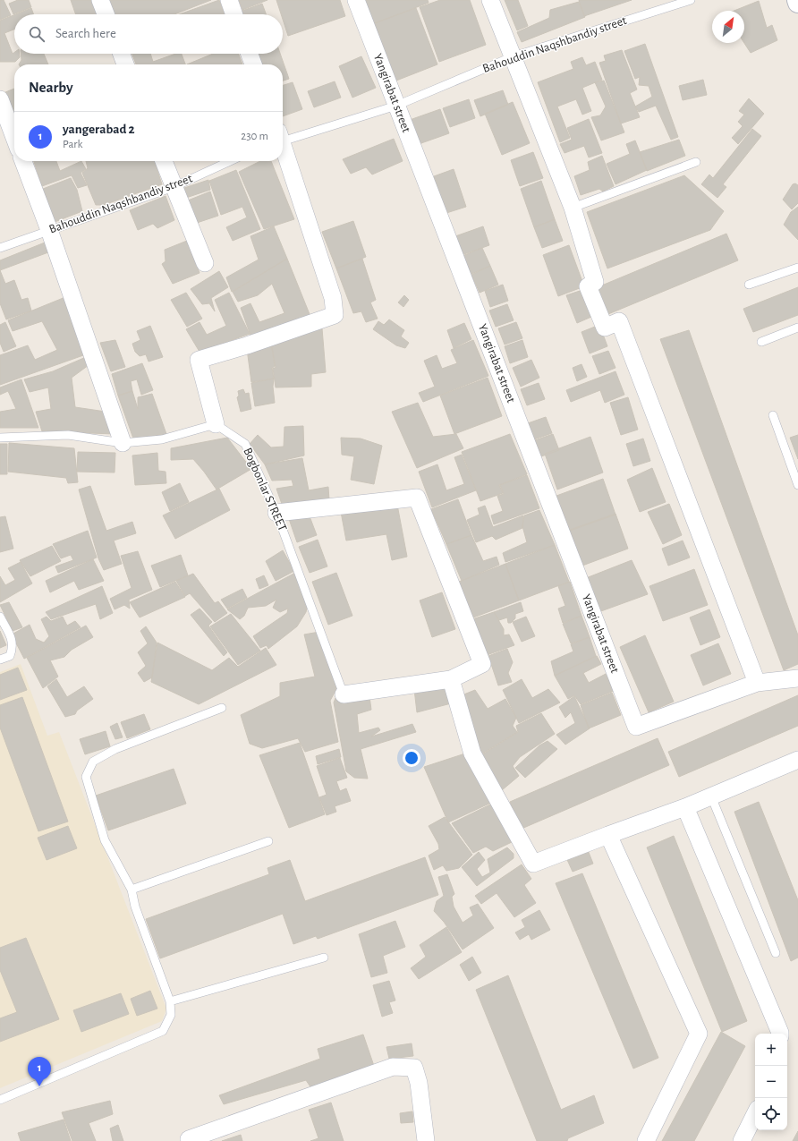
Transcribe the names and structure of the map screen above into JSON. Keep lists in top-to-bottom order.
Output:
{
  "streets": {
    "street": ["Yangirabat street"],
    "lane": ["Bahouddin Naqshbandiy street", "Bogbonlar STREET"]
  },
  "crossings": [
    ["Bahouddin Naqshbandiy street", "Yangirabat street"]
  ],
  "north": "top right",
  "page": {
    "search": "Search here",
    "heading": "Nearby",
    "list": [
      {
        "mark": "1",
        "name": "yangerabad 2",
        "note": "Park",
        "value": "230 m"
      }
    ],
    "map_buttons": ["+", "−"],
    "pins": "1"
  }
}
